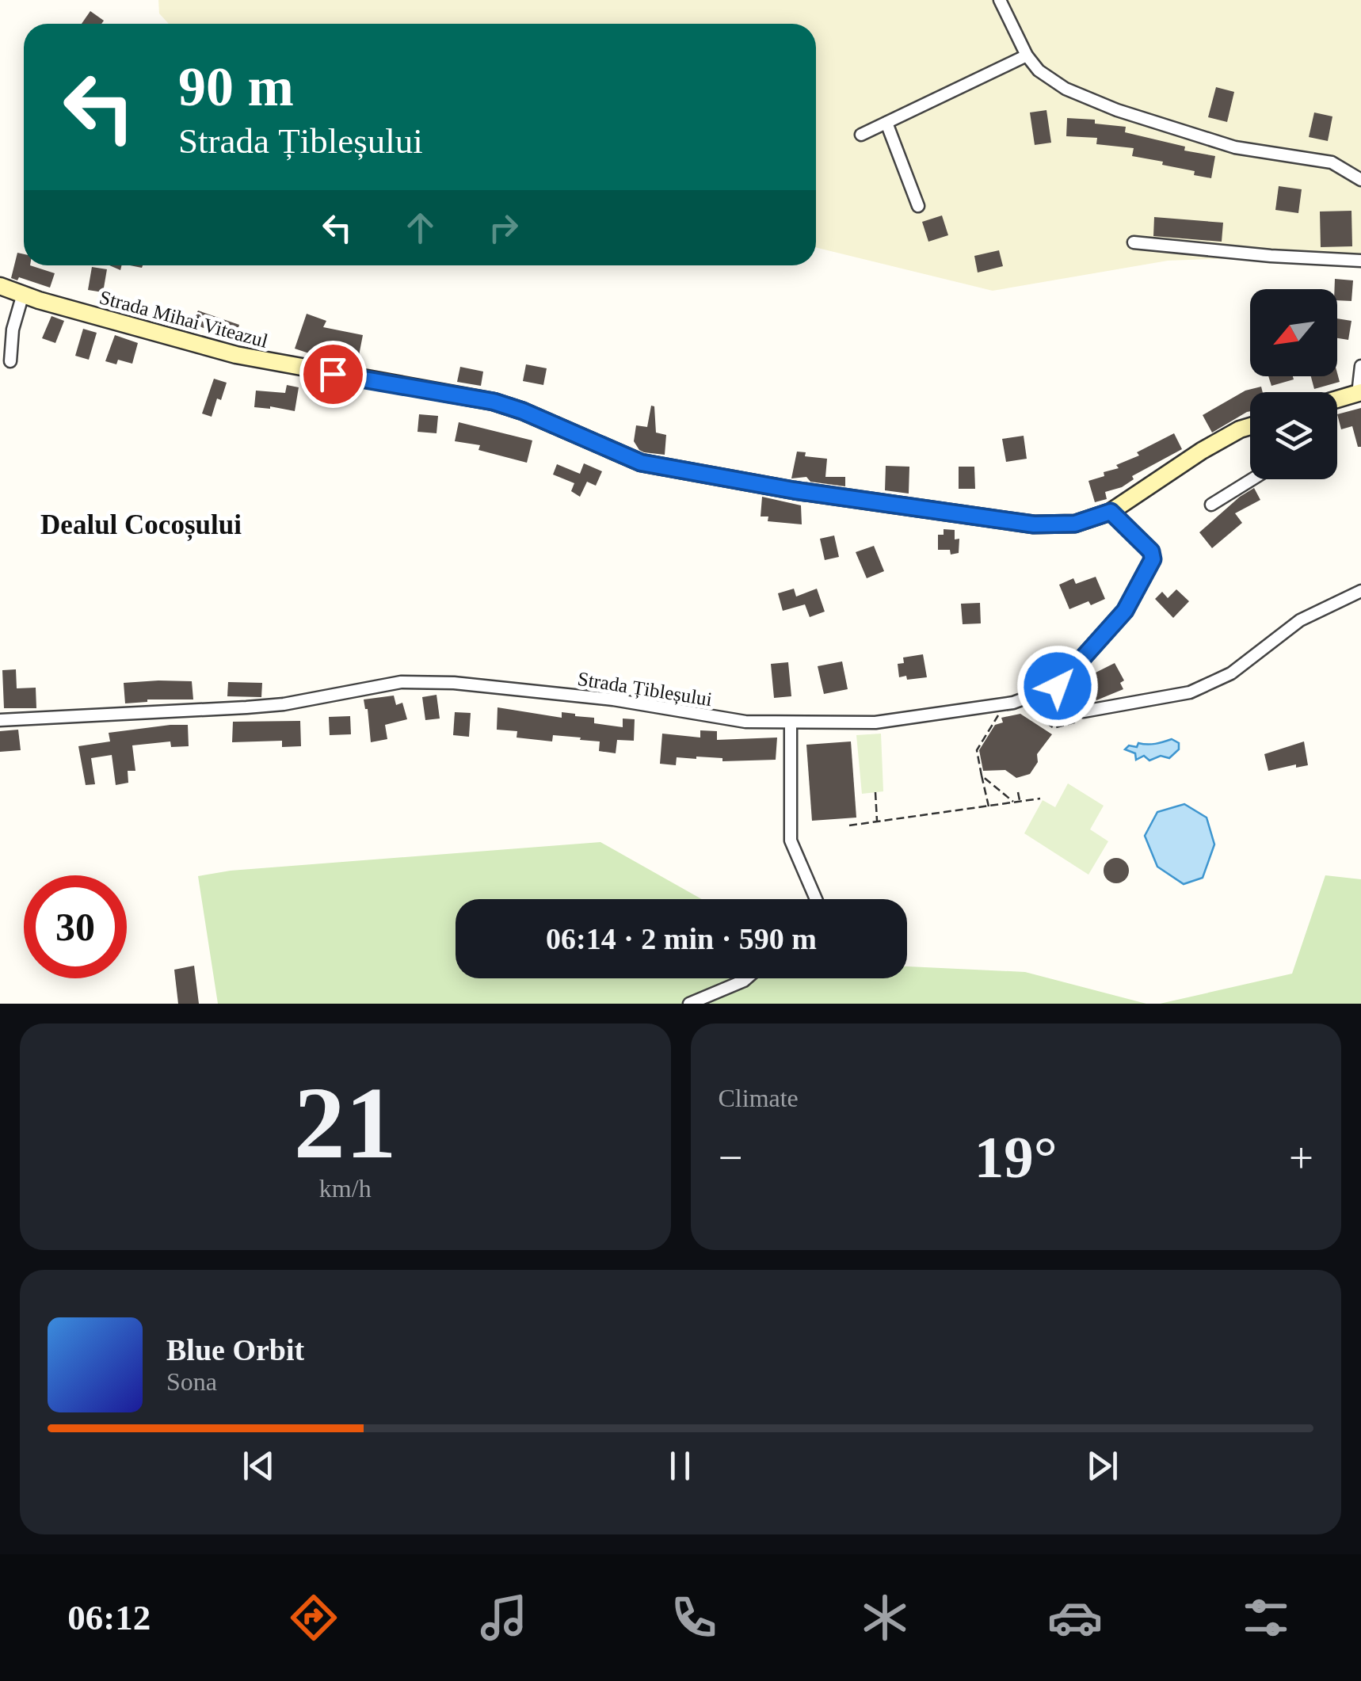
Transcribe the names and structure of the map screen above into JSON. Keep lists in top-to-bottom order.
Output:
{
  "streets": {
    "main road": ["Strada Mihai Viteazul"],
    "street": ["Strada Țibleșului"]
  },
  "crossings": [
    ["Strada Mihai Viteazul", "Strada Țibleșului"]
  ],
  "districts": ["Dealul Cocoșului"],
  "north": "bottom left",
  "page": {
    "turn": ["90 m", "Strada Țibleșului"],
    "limit": "30",
    "trip": "06:14 · 2 min · 590 m",
    "tile": [
      ["21", "km/h"],
      "Climate"
    ],
    "heat": ["−", "19°", "+"],
    "song": ["Blue Orbit", "Sona"],
    "tabs": "06:12"
  }
}
